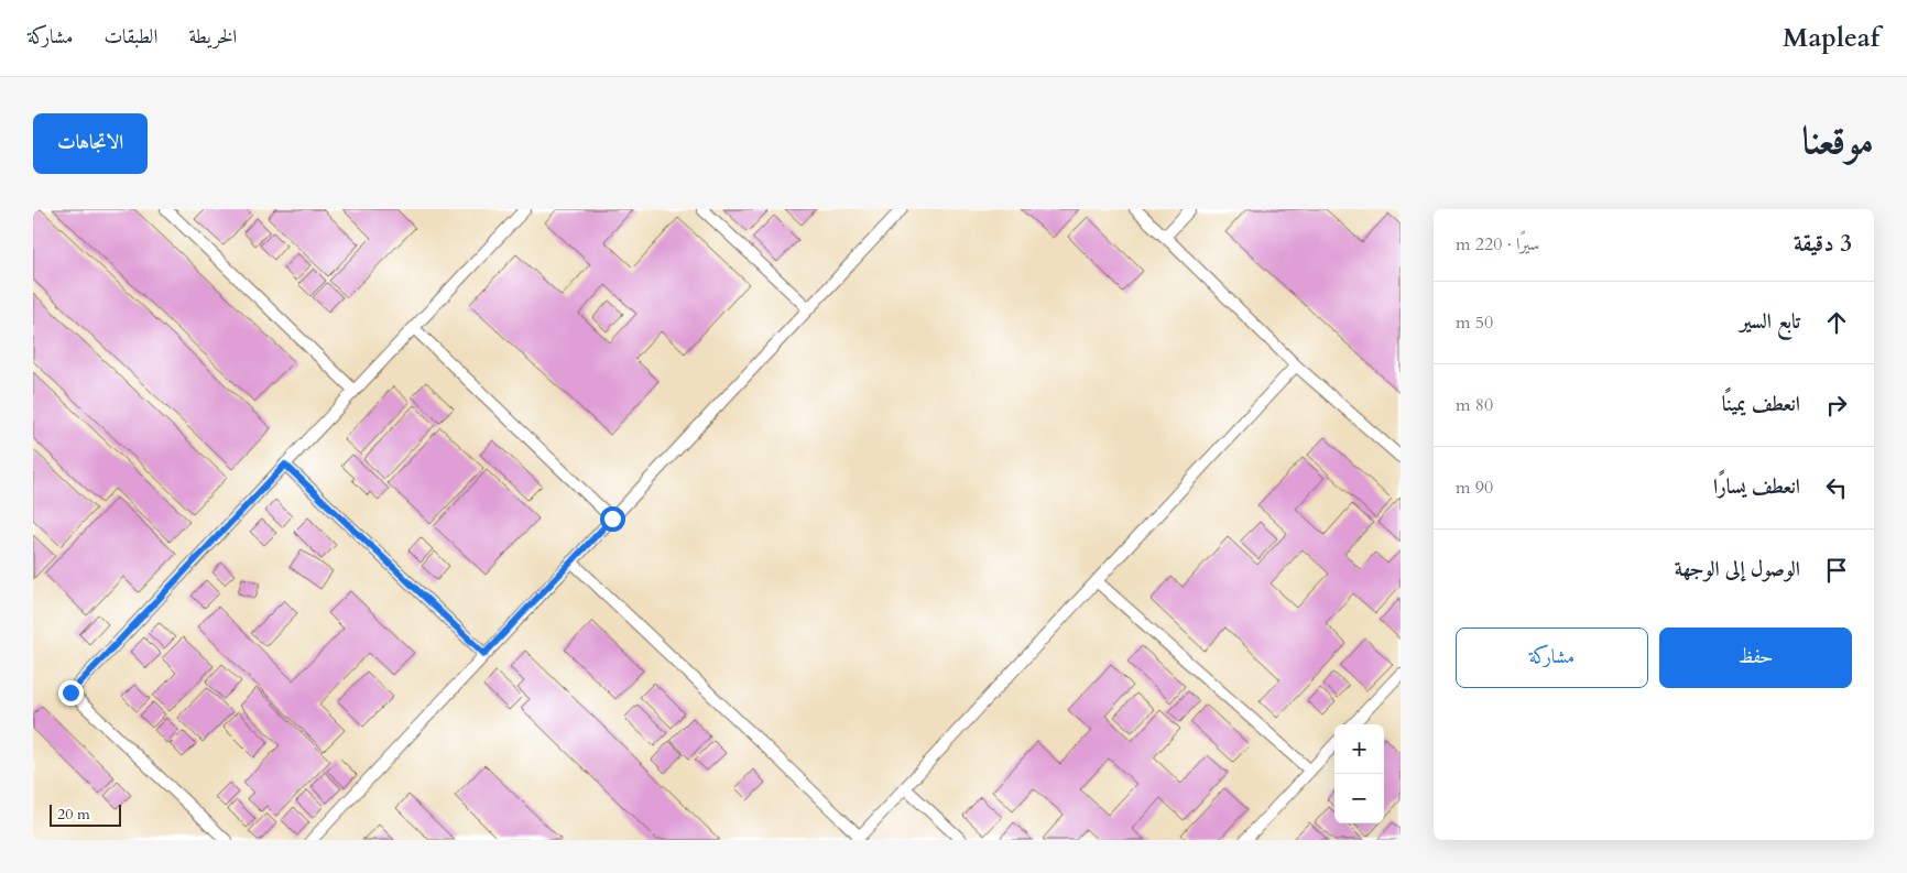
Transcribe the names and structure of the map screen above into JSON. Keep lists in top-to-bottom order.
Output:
{
  "scale_bar": "20 m",
  "page": {
    "header": "Mapleaf",
    "nav": ["الخريطة", "الطبقات", "مشاركة"],
    "title": "موقعنا",
    "buttons": [
      "الاتجاهات",
      ["حفظ", "مشاركة"]
    ],
    "heading": ["3 دقيقة", "سيرًا · 220 m"],
    "list": [
      ["تابع السير", "50 m"],
      ["انعطف يمينًا", "80 m"],
      ["انعطف يسارًا", "90 m"],
      "الوصول إلى الوجهة"
    ],
    "map_buttons": ["+", "−"],
    "scale": "20 m"
  }
}
